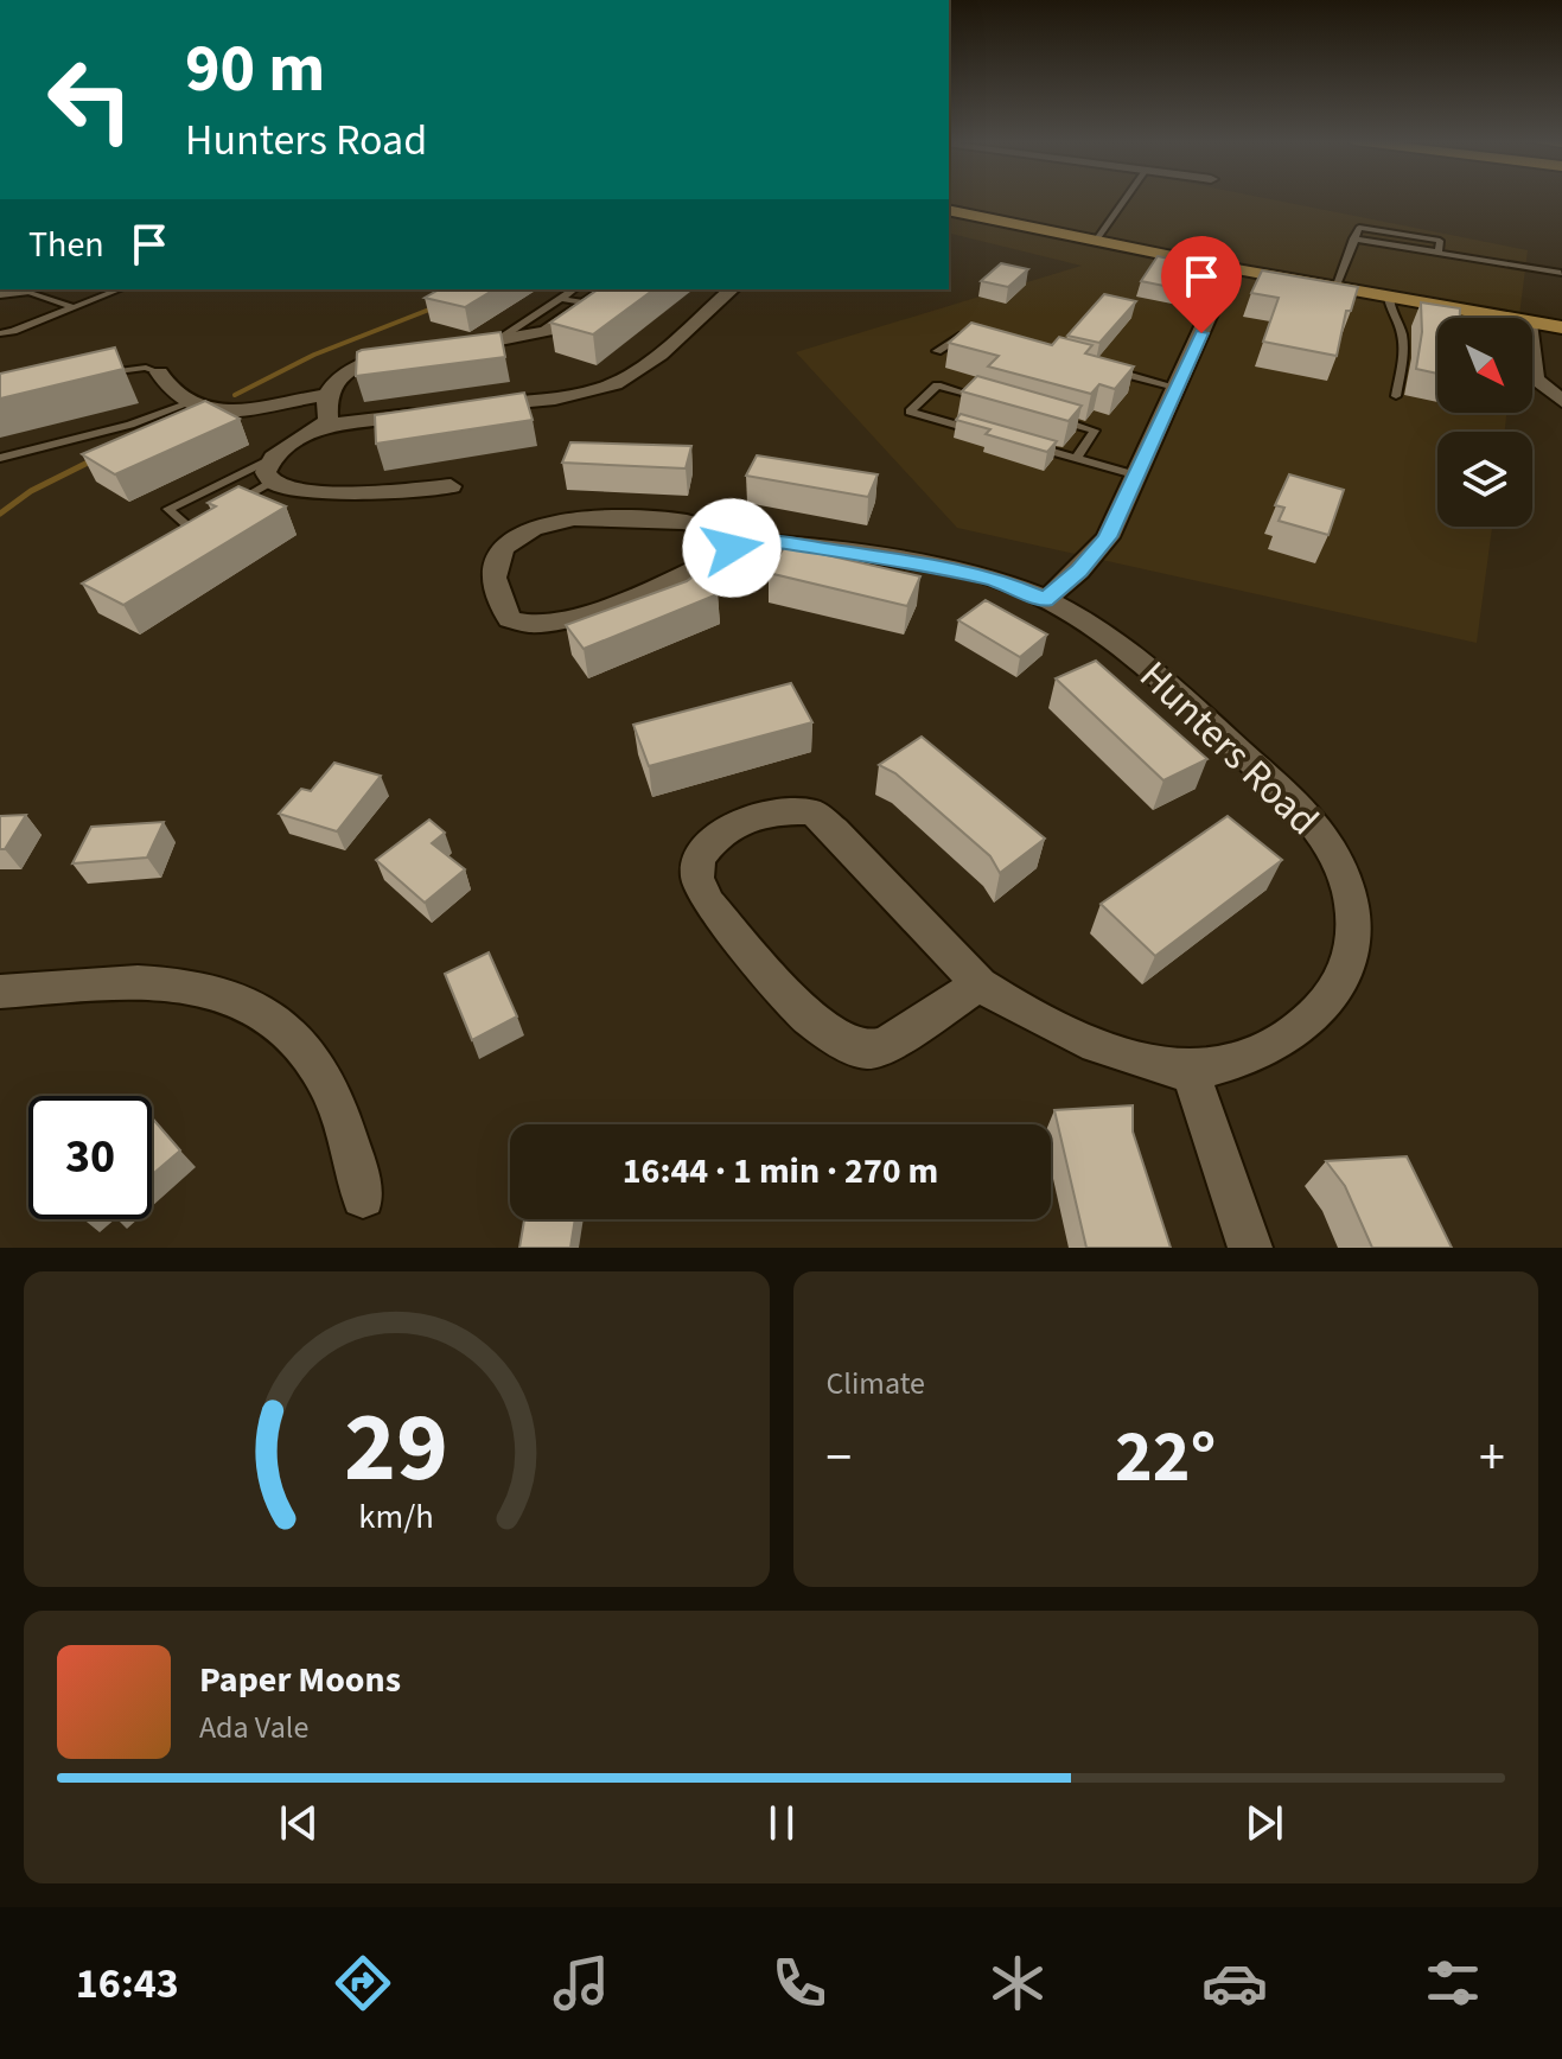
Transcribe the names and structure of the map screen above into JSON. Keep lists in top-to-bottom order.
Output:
{
  "streets": {
    "street": ["Hunters Road"]
  },
  "north": "bottom right",
  "page": {
    "turn": ["90 m", "Hunters Road"],
    "then": "Then",
    "limit": "30",
    "trip": "16:44 · 1 min · 270 m",
    "tile": "Climate",
    "heat": ["−", "22°", "+"],
    "song": ["Paper Moons", "Ada Vale"],
    "tabs": "16:43",
    "gauge": ["29", "km/h"]
  }
}
